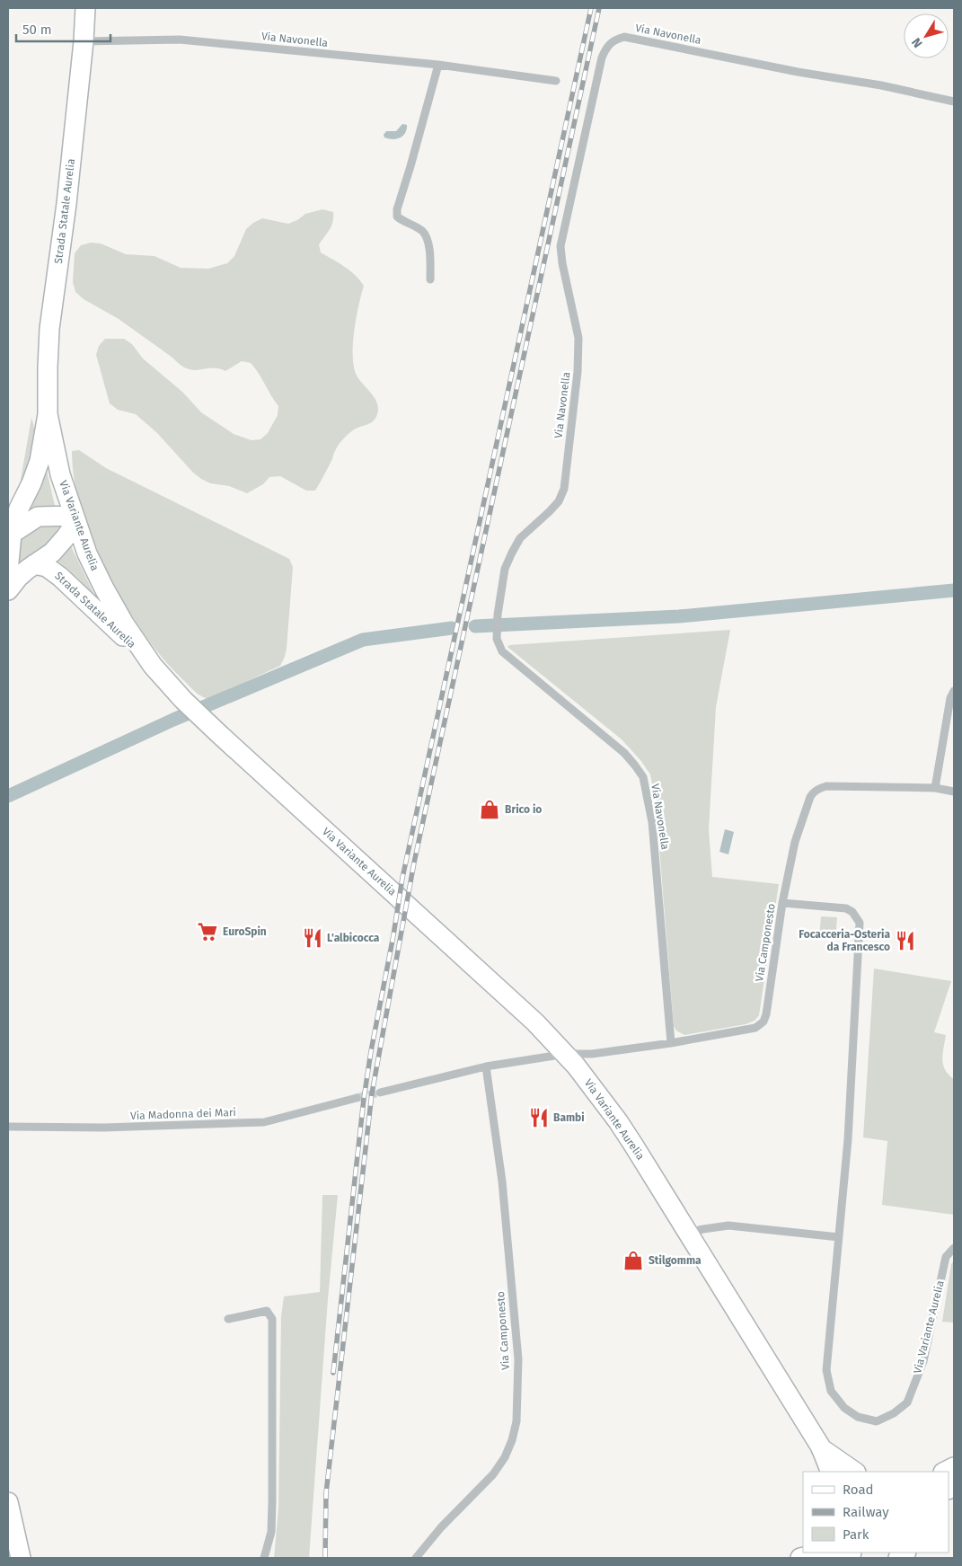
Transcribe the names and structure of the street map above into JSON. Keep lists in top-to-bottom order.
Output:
{
  "streets": {
    "main road": ["Strada Statale Aurelia", "Via Variante Aurelia"],
    "street": ["Via Navonella", "Via Camponesto", "Via Madonna dei Mari"]
  },
  "crossings": [
    ["Via Navonella", "Strada Statale Aurelia"],
    ["Via Navonella", "Via Camponesto"],
    ["Strada Statale Aurelia", "Via Variante Aurelia"],
    ["Via Variante Aurelia", "Via Camponesto"]
  ],
  "places": {
    "shop": ["Brico io", "Stilgomma"],
    "supermarket": ["EuroSpin"],
    "restaurant": ["L'albicocca", "Focacceria-Osteria da Francesco", "Bambi"]
  },
  "legend": ["Road", "Railway", "Park"],
  "scale_bar": "50 m",
  "north": "bottom left"
}
